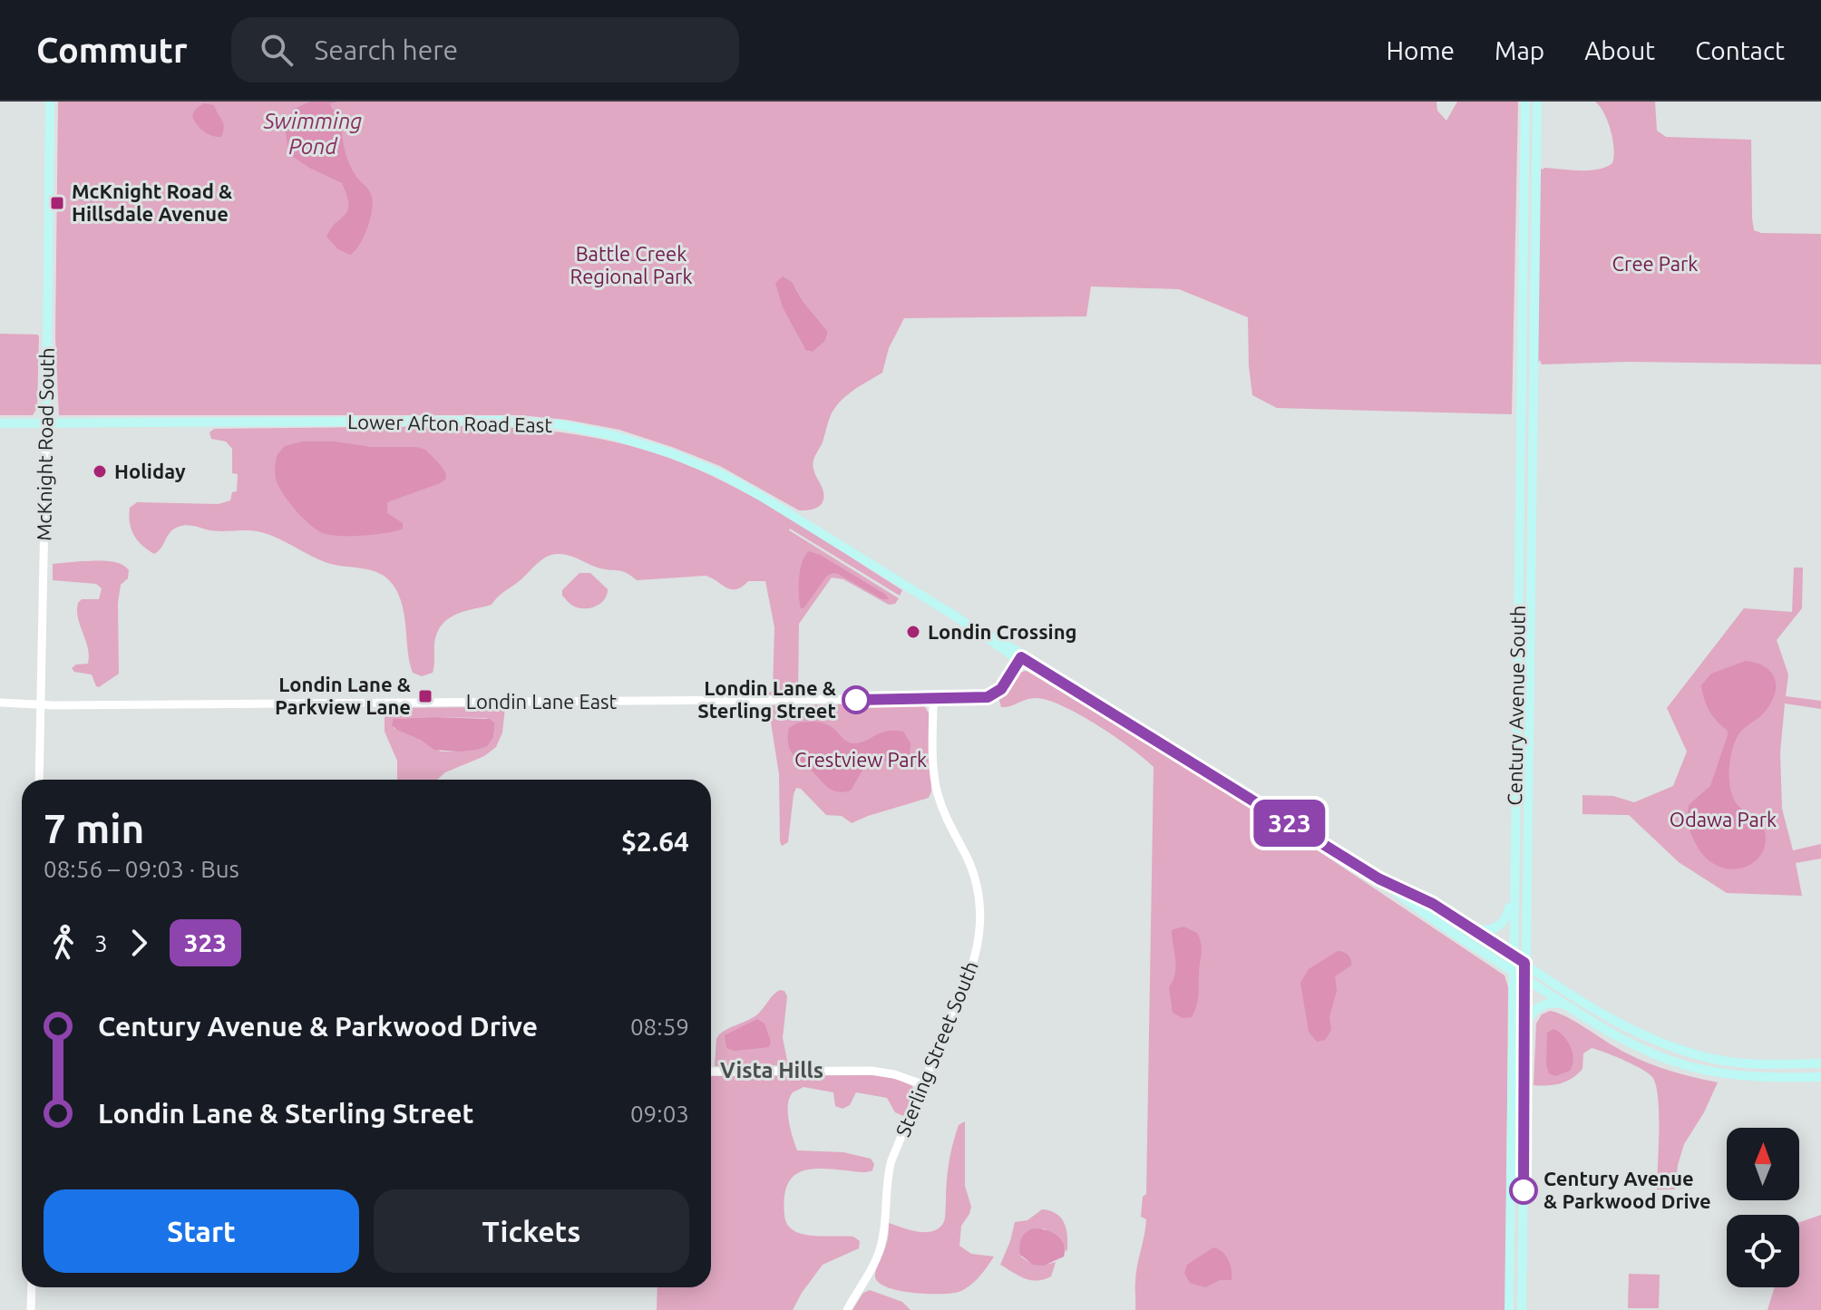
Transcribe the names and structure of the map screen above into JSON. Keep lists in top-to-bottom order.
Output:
{
  "streets": {
    "main road": ["Lower Afton Road East", "McKnight Road South", "Century Avenue South"],
    "street": ["Londin Lane East", "Sterling Street South"]
  },
  "crossings": [
    ["Lower Afton Road East", "McKnight Road South"],
    ["Lower Afton Road East", "Londin Lane East"],
    ["Lower Afton Road East", "Century Avenue South"],
    ["McKnight Road South", "Londin Lane East"],
    ["Londin Lane East", "Sterling Street South"]
  ],
  "districts": ["Vista Hills"],
  "water": ["Swimming Pond"],
  "parks": [
    "Battle Creek Regional Park",
    "Cree Park",
    "Crestview Park",
    "Odawa Park"
  ],
  "places": {
    "transit": ["McKnight Road & Hillsdale Avenue", "Londin Lane & Parkview Lane"],
    "other": [
      "Holiday",
      "Londin Crossing",
      "Londin Lane & Sterling Street",
      "Century Avenue & Parkwood Drive"
    ]
  },
  "lines": ["bus line 323"],
  "north": "top",
  "page": {
    "header": "Commutr",
    "search": "Search here",
    "nav": [
      "Home",
      "Map",
      "About",
      "Contact"
    ],
    "on_map": "323",
    "heading": ["7 min", "08:56 – 09:03 · Bus", "$2.64"],
    "legs": ["3", "323"],
    "list": [
      {
        "name": "Century Avenue & Parkwood Drive",
        "value": "08:59"
      },
      {
        "name": "Londin Lane & Sterling Street",
        "value": "09:03"
      }
    ],
    "buttons": ["Start", "Tickets"]
  }
}
